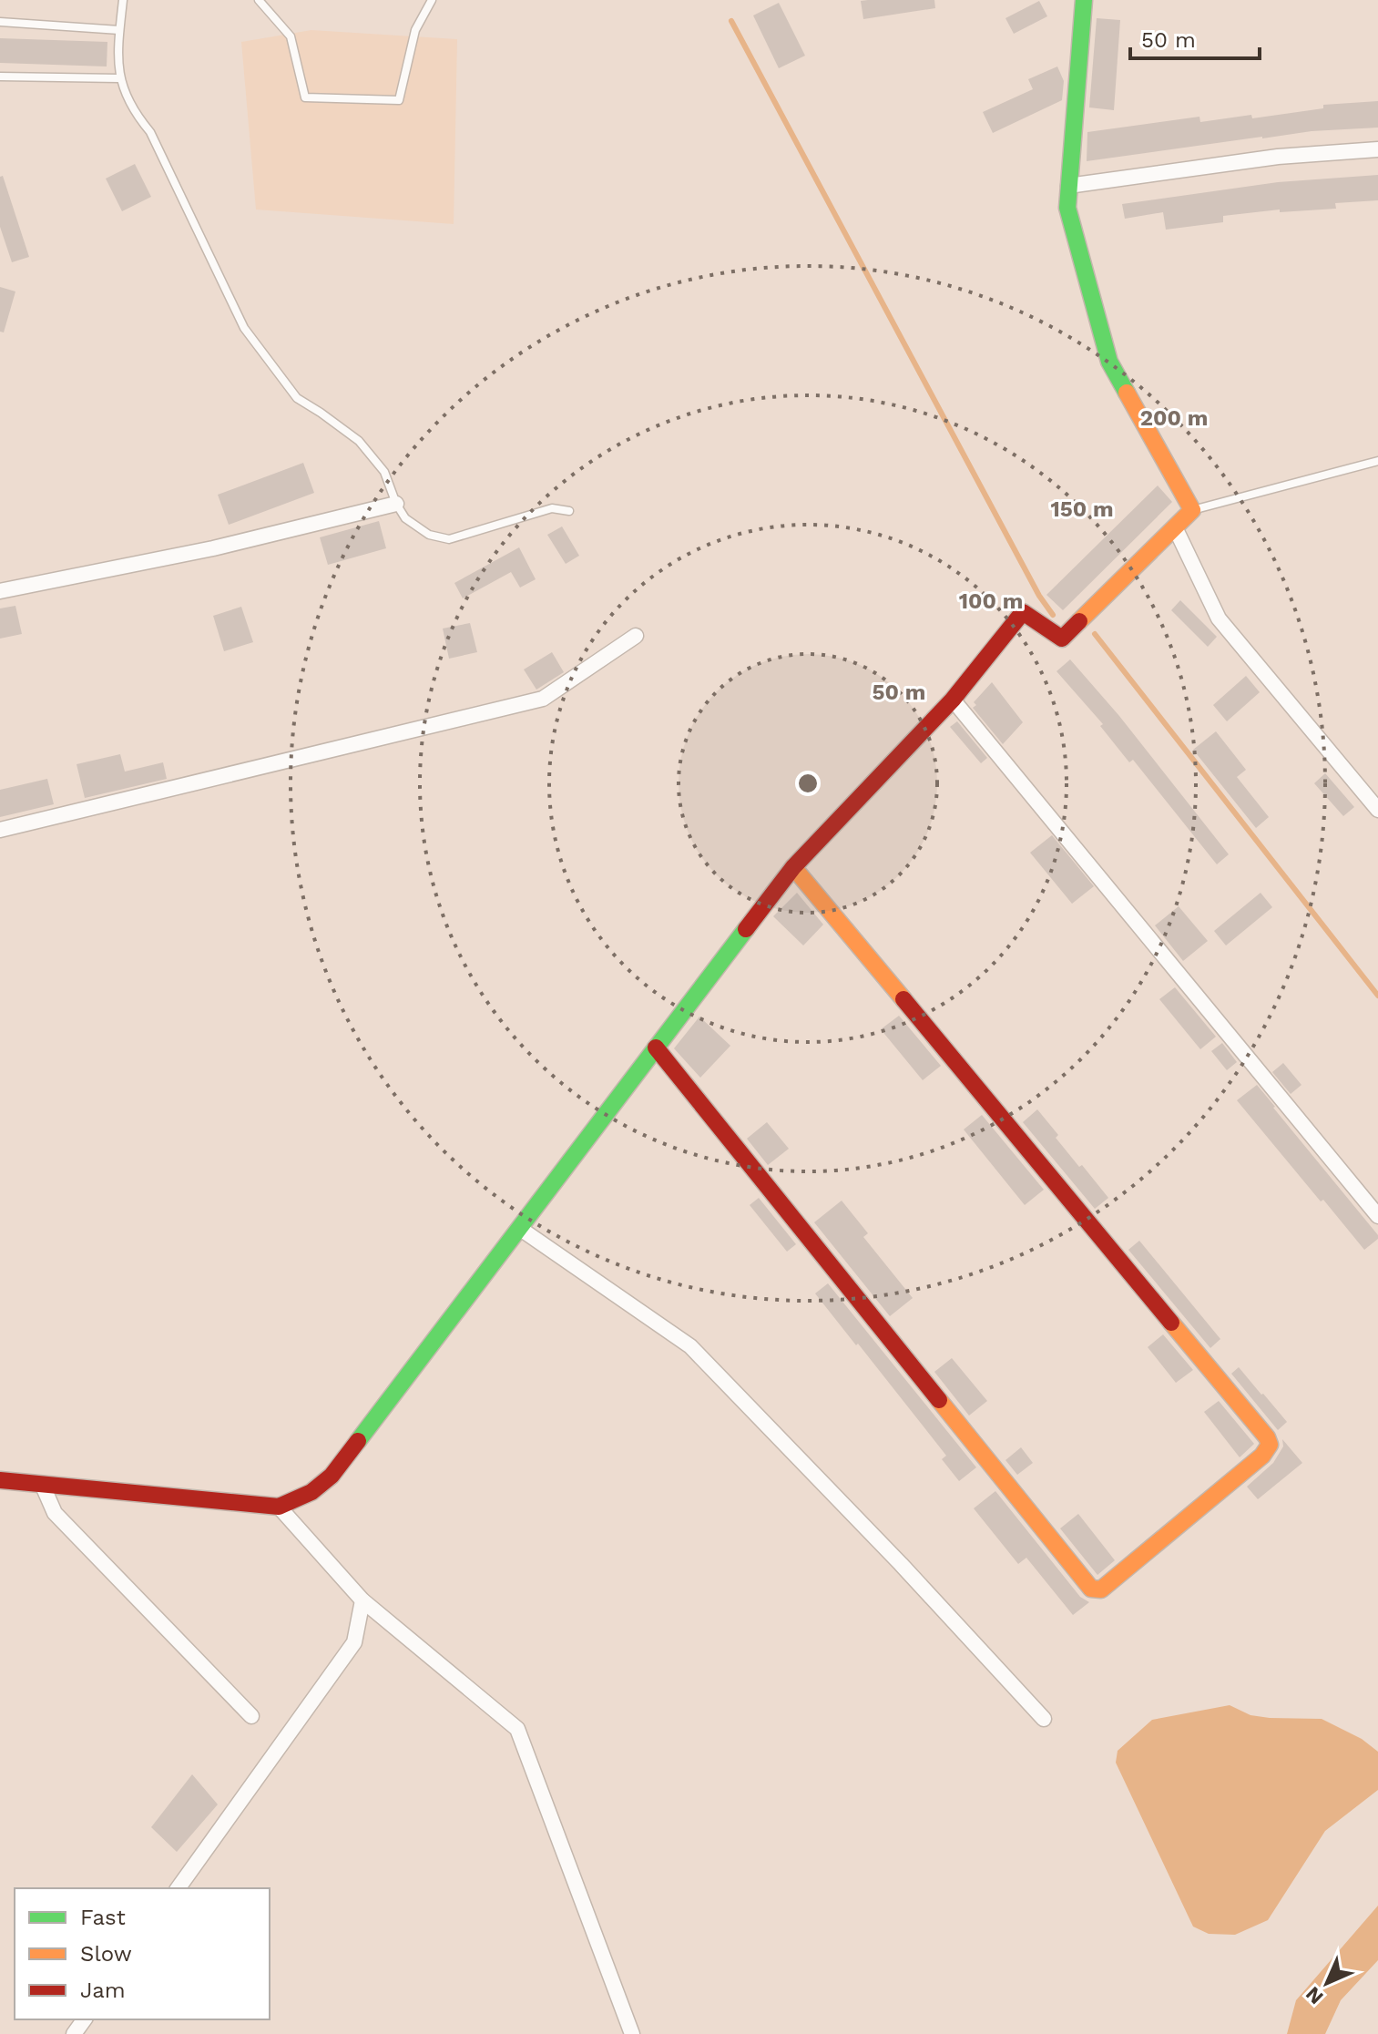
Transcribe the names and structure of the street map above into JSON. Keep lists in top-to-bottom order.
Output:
{
  "legend": ["Fast", "Slow", "Jam"],
  "scale_bar": "50 m",
  "north": "bottom left",
  "rings": [
    "200 m",
    "150 m",
    "100 m",
    "50 m"
  ]
}
